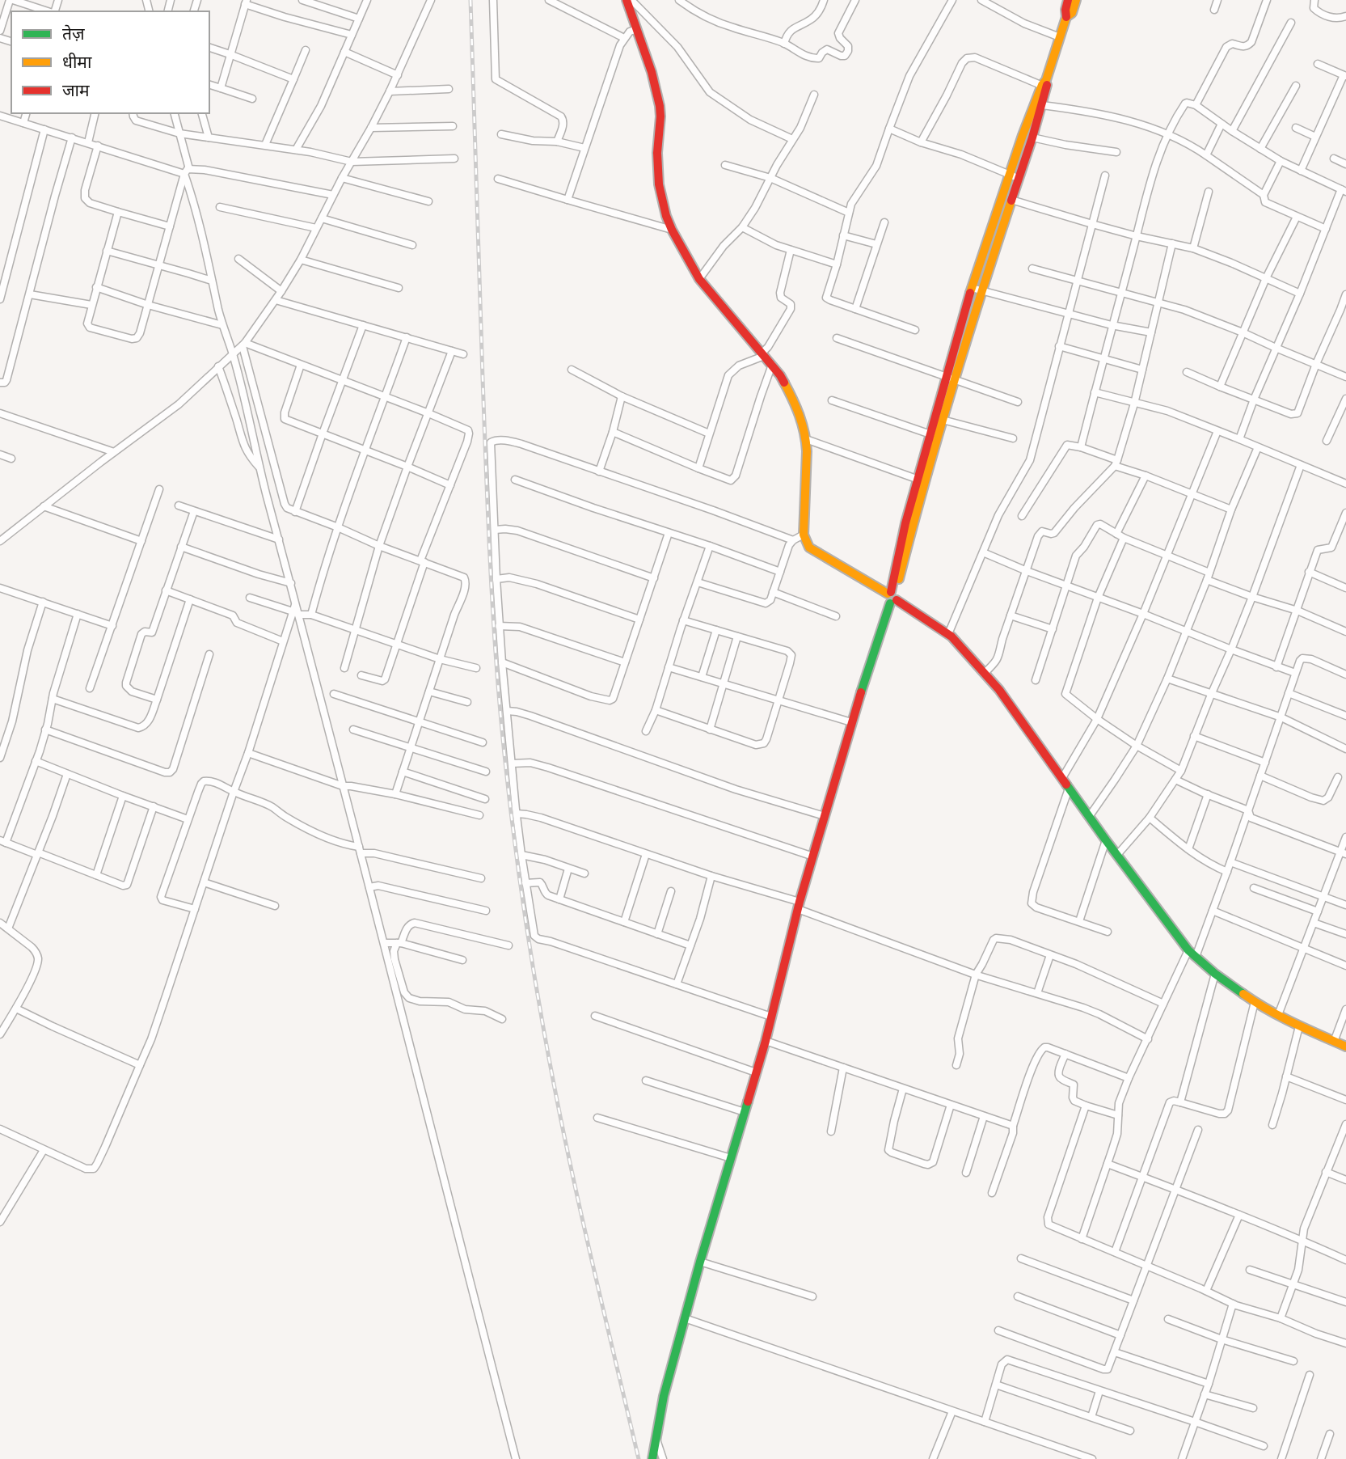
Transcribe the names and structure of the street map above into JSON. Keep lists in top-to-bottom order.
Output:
{
  "legend": ["तेज़", "धीमा", "जाम"]
}
